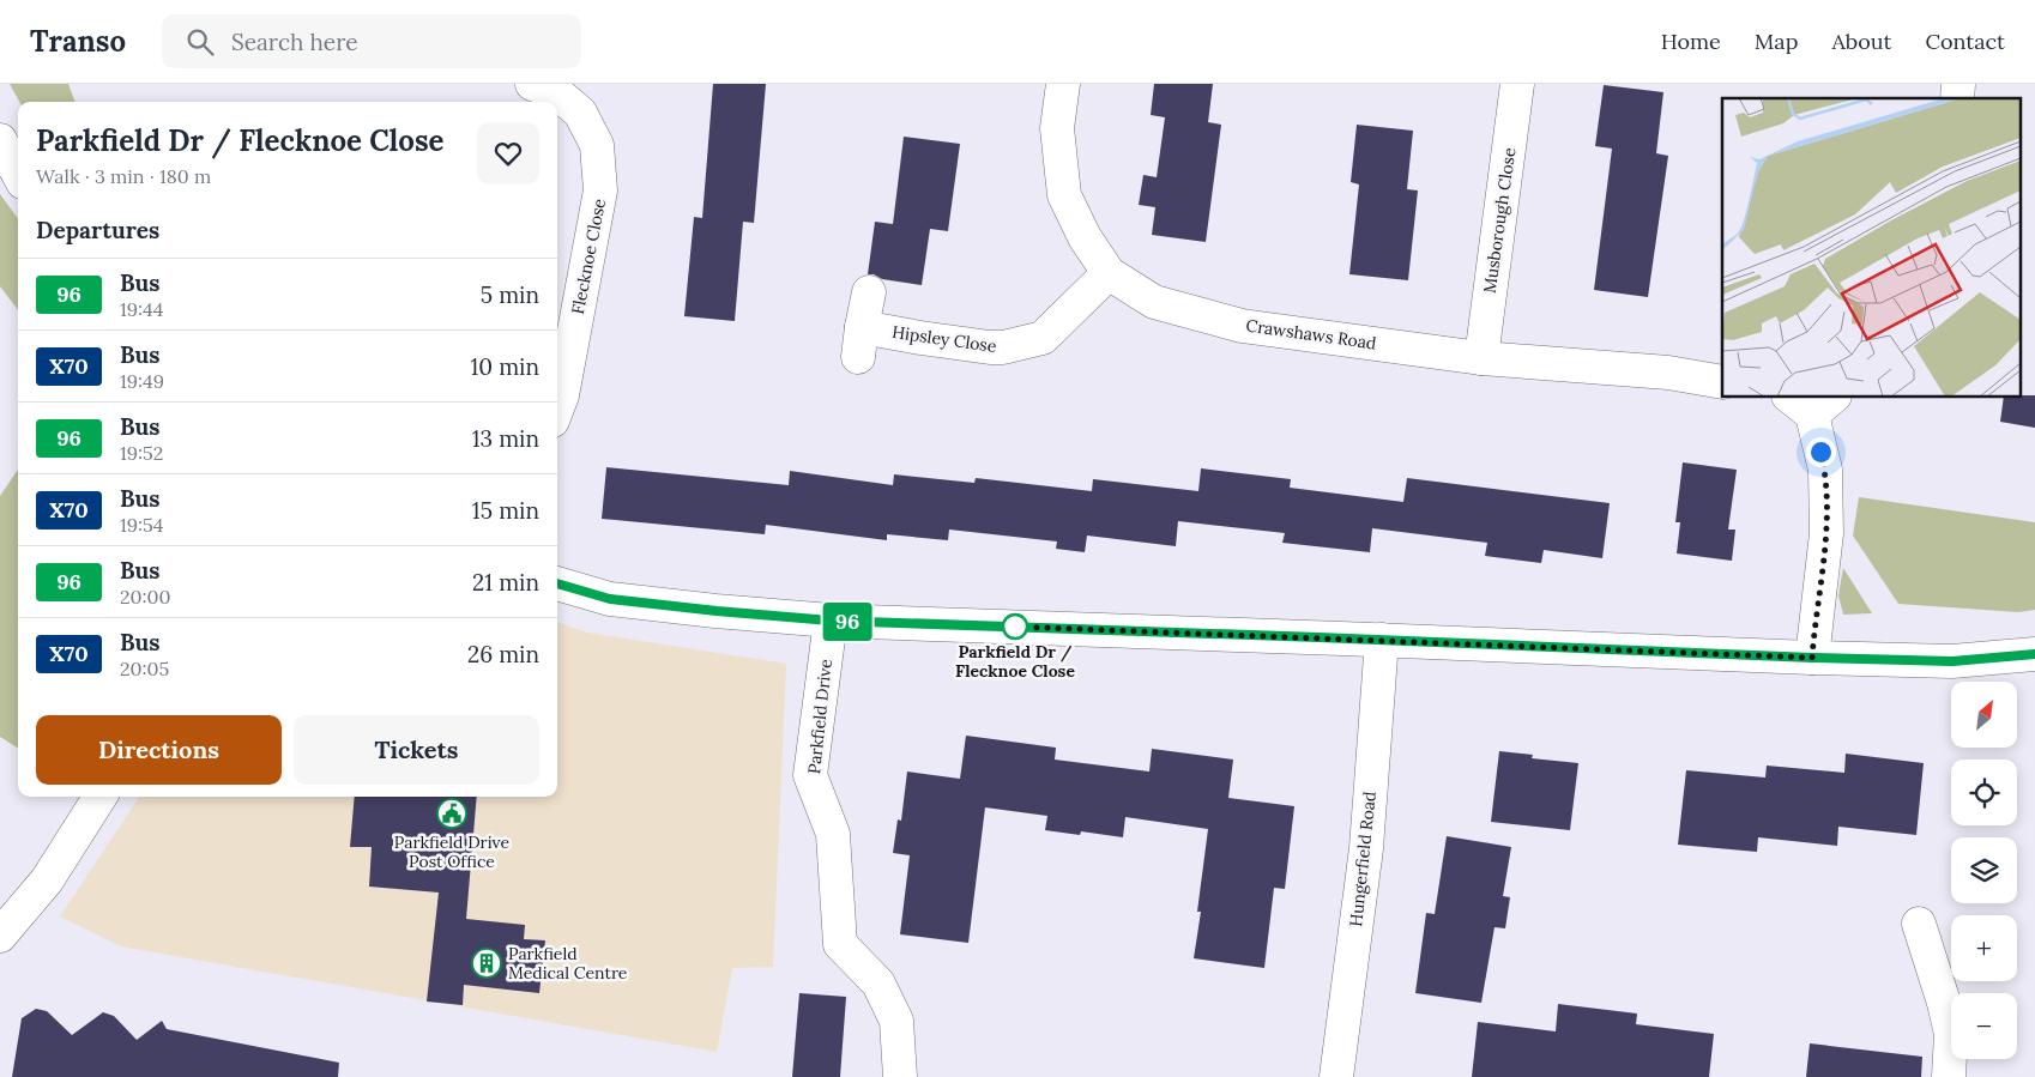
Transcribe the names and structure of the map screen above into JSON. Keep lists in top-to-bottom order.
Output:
{
  "streets": {
    "street": [
      "Musborough Close",
      "Flecknoe Close",
      "Crawshaws Road",
      "Hipsley Close",
      "Parkfield Drive",
      "Hungerfield Road"
    ]
  },
  "crossings": [
    ["Musborough Close", "Crawshaws Road"],
    ["Crawshaws Road", "Hipsley Close"]
  ],
  "places": {
    "other": ["Parkfield Dr / Flecknoe Close"],
    "public building": ["Parkfield Drive Post Office"],
    "building": ["Parkfield Medical Centre"]
  },
  "lines": ["bus line 96"],
  "north": "top right",
  "page": {
    "header": "Transo",
    "search": "Search here",
    "nav": [
      "Home",
      "Map",
      "About",
      "Contact"
    ],
    "on_map": "96",
    "heading": [
      ["Parkfield Dr / Flecknoe Close", "Walk · 3 min · 180 m"],
      "Departures"
    ],
    "list": [
      {
        "mark": "96",
        "name": "Bus",
        "note": "19:44",
        "value": "5 min"
      },
      {
        "mark": "X70",
        "name": "Bus",
        "note": "19:49",
        "value": "10 min"
      },
      {
        "mark": "96",
        "name": "Bus",
        "note": "19:52",
        "value": "13 min"
      },
      {
        "mark": "X70",
        "name": "Bus",
        "note": "19:54",
        "value": "15 min"
      },
      {
        "mark": "96",
        "name": "Bus",
        "note": "20:00",
        "value": "21 min"
      },
      {
        "mark": "X70",
        "name": "Bus",
        "note": "20:05",
        "value": "26 min"
      }
    ],
    "map_buttons": ["+", "−"],
    "buttons": ["Directions", "Tickets"]
  }
}
